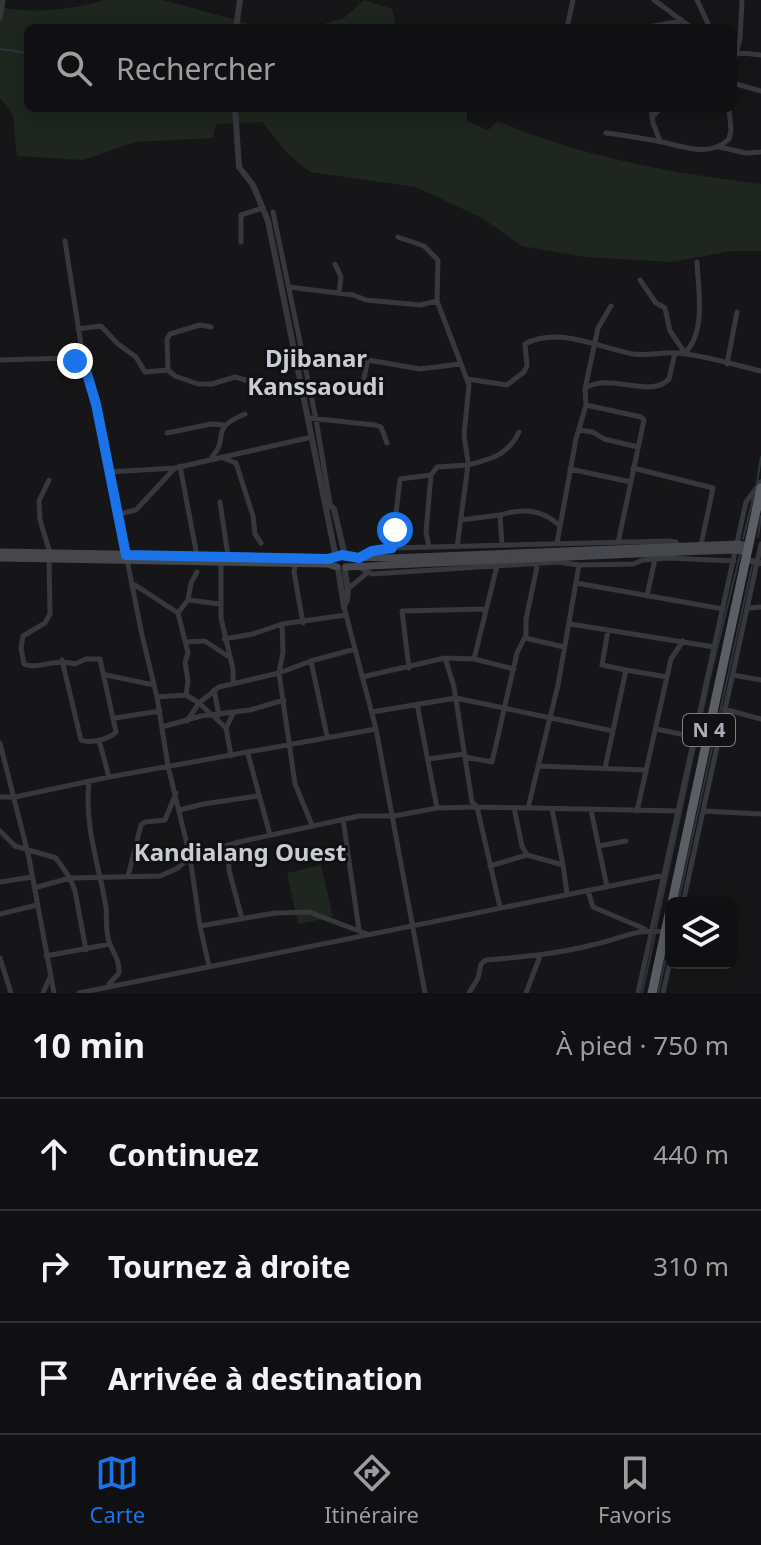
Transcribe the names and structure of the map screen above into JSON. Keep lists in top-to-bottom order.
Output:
{
  "streets": {
    "highway": ["N 4"]
  },
  "districts": ["Djibanar Kanssaoudi", "Kandialang Ouest"],
  "page": {
    "search": "Rechercher",
    "heading": ["10 min", "À pied · 750 m"],
    "list": [
      ["Continuez", "440 m"],
      ["Tournez à droite", "310 m"],
      "Arrivée à destination"
    ],
    "nav": ["Carte", "Itinéraire", "Favoris"]
  }
}
